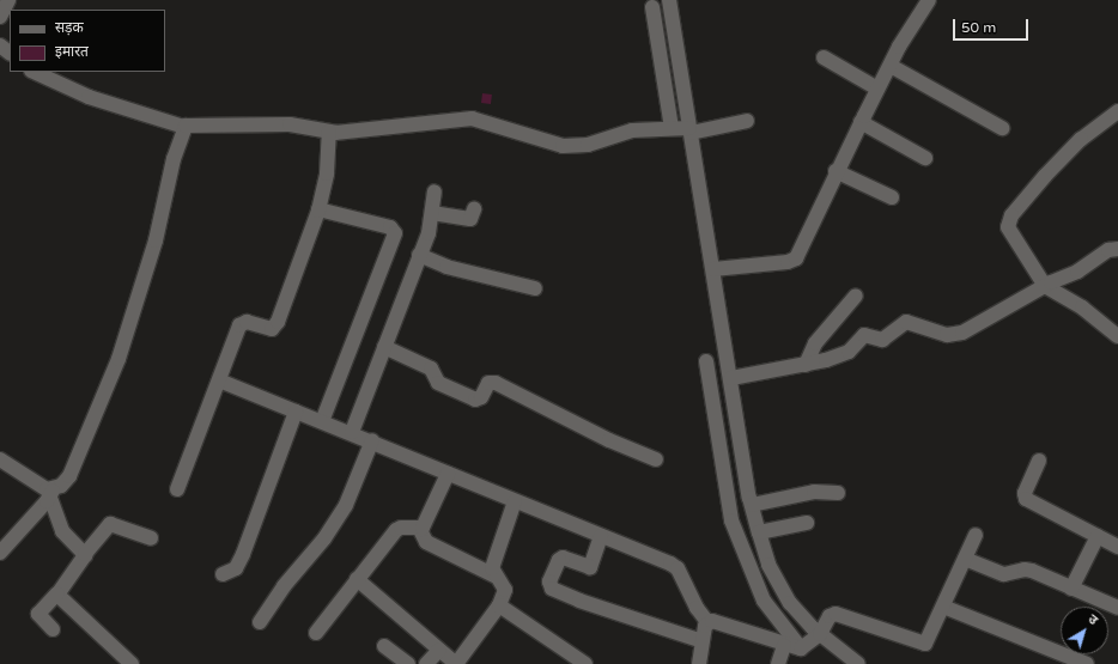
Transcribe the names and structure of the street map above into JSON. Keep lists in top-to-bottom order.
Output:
{
  "legend": ["सड़क", "इमारत"],
  "scale_bar": "50 m",
  "north": "top right"
}
